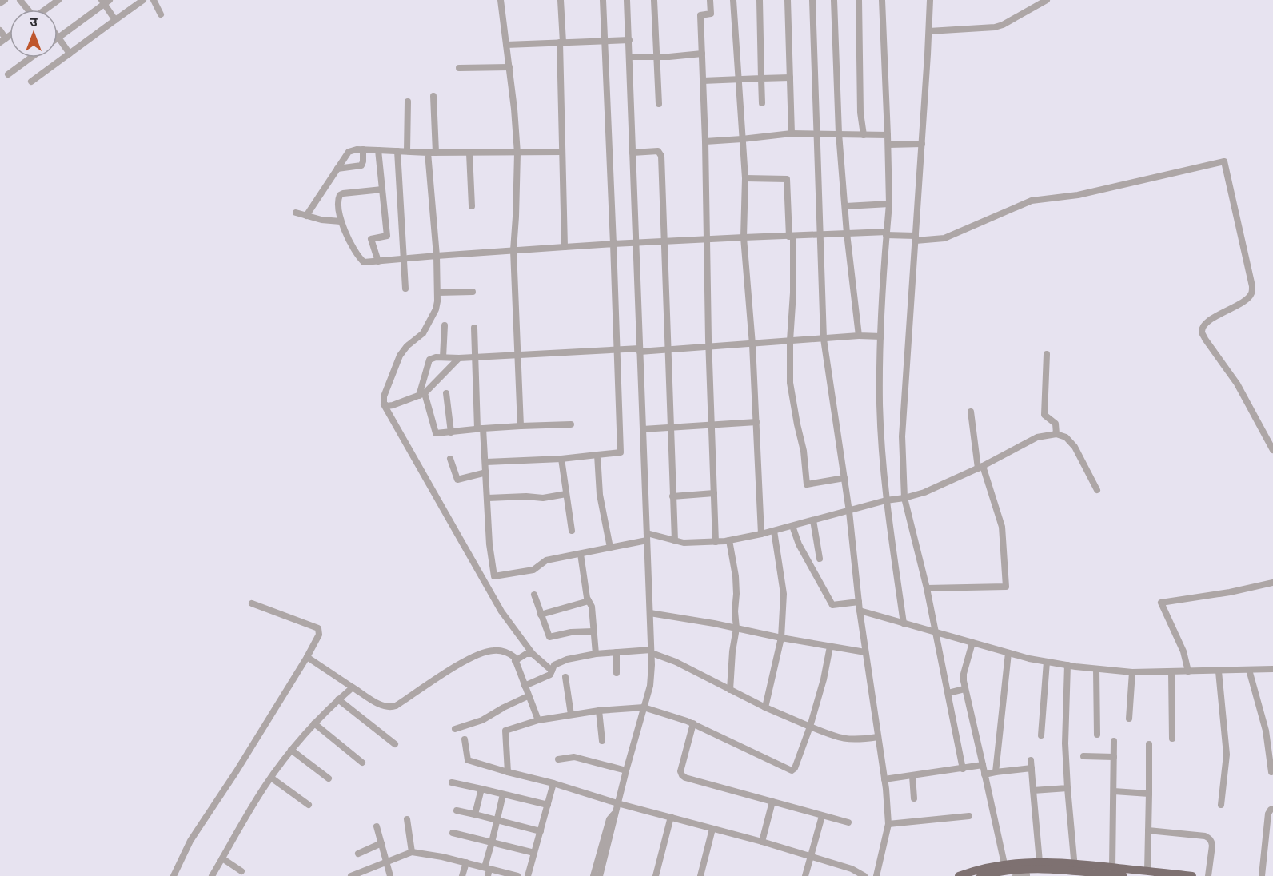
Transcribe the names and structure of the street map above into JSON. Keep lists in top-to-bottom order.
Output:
{
  "north": "top"
}
